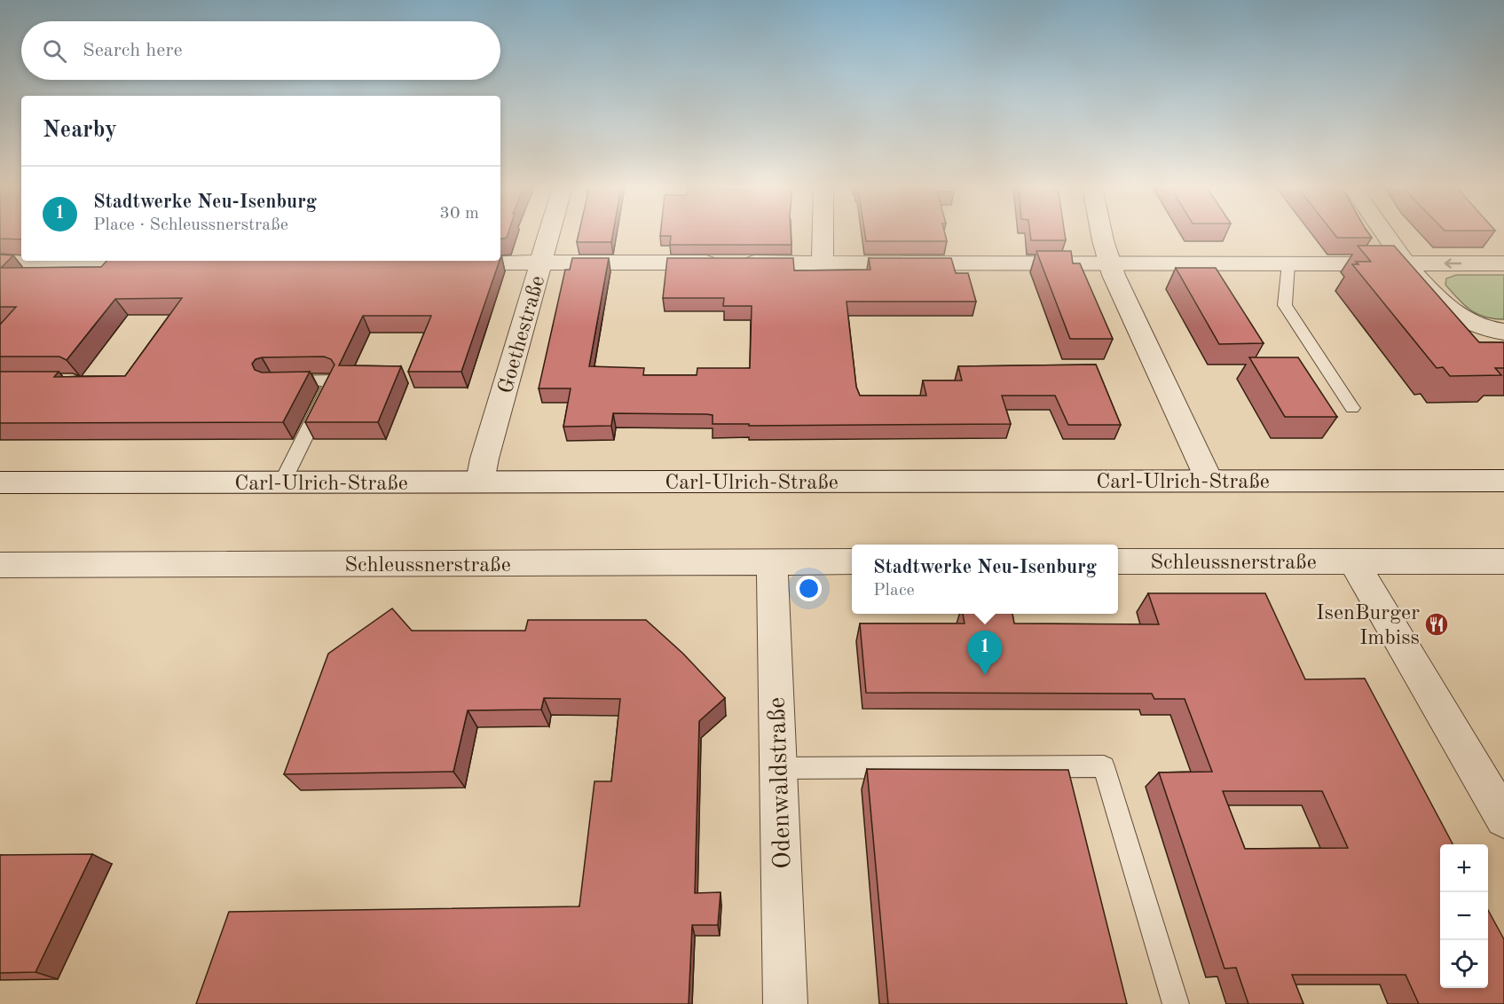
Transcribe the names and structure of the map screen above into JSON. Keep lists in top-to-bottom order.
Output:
{
  "streets": {
    "street": [
      "Goethestraße",
      "Carl-Ulrich-Straße",
      "Schleussnerstraße",
      "Odenwaldstraße"
    ]
  },
  "crossings": [
    ["Goethestraße", "Carl-Ulrich-Straße"],
    ["Schleussnerstraße", "Odenwaldstraße"]
  ],
  "places": {
    "restaurant": ["IsenBurger Imbiss"]
  },
  "page": {
    "search": "Search here",
    "heading": "Nearby",
    "list": [
      {
        "mark": "1",
        "name": "Stadtwerke Neu-Isenburg",
        "note": "Place · Schleussnerstraße",
        "value": "30 m"
      }
    ],
    "popup": ["Stadtwerke Neu-Isenburg", "Place"],
    "pins": "1",
    "map_buttons": ["+", "−"]
  }
}
